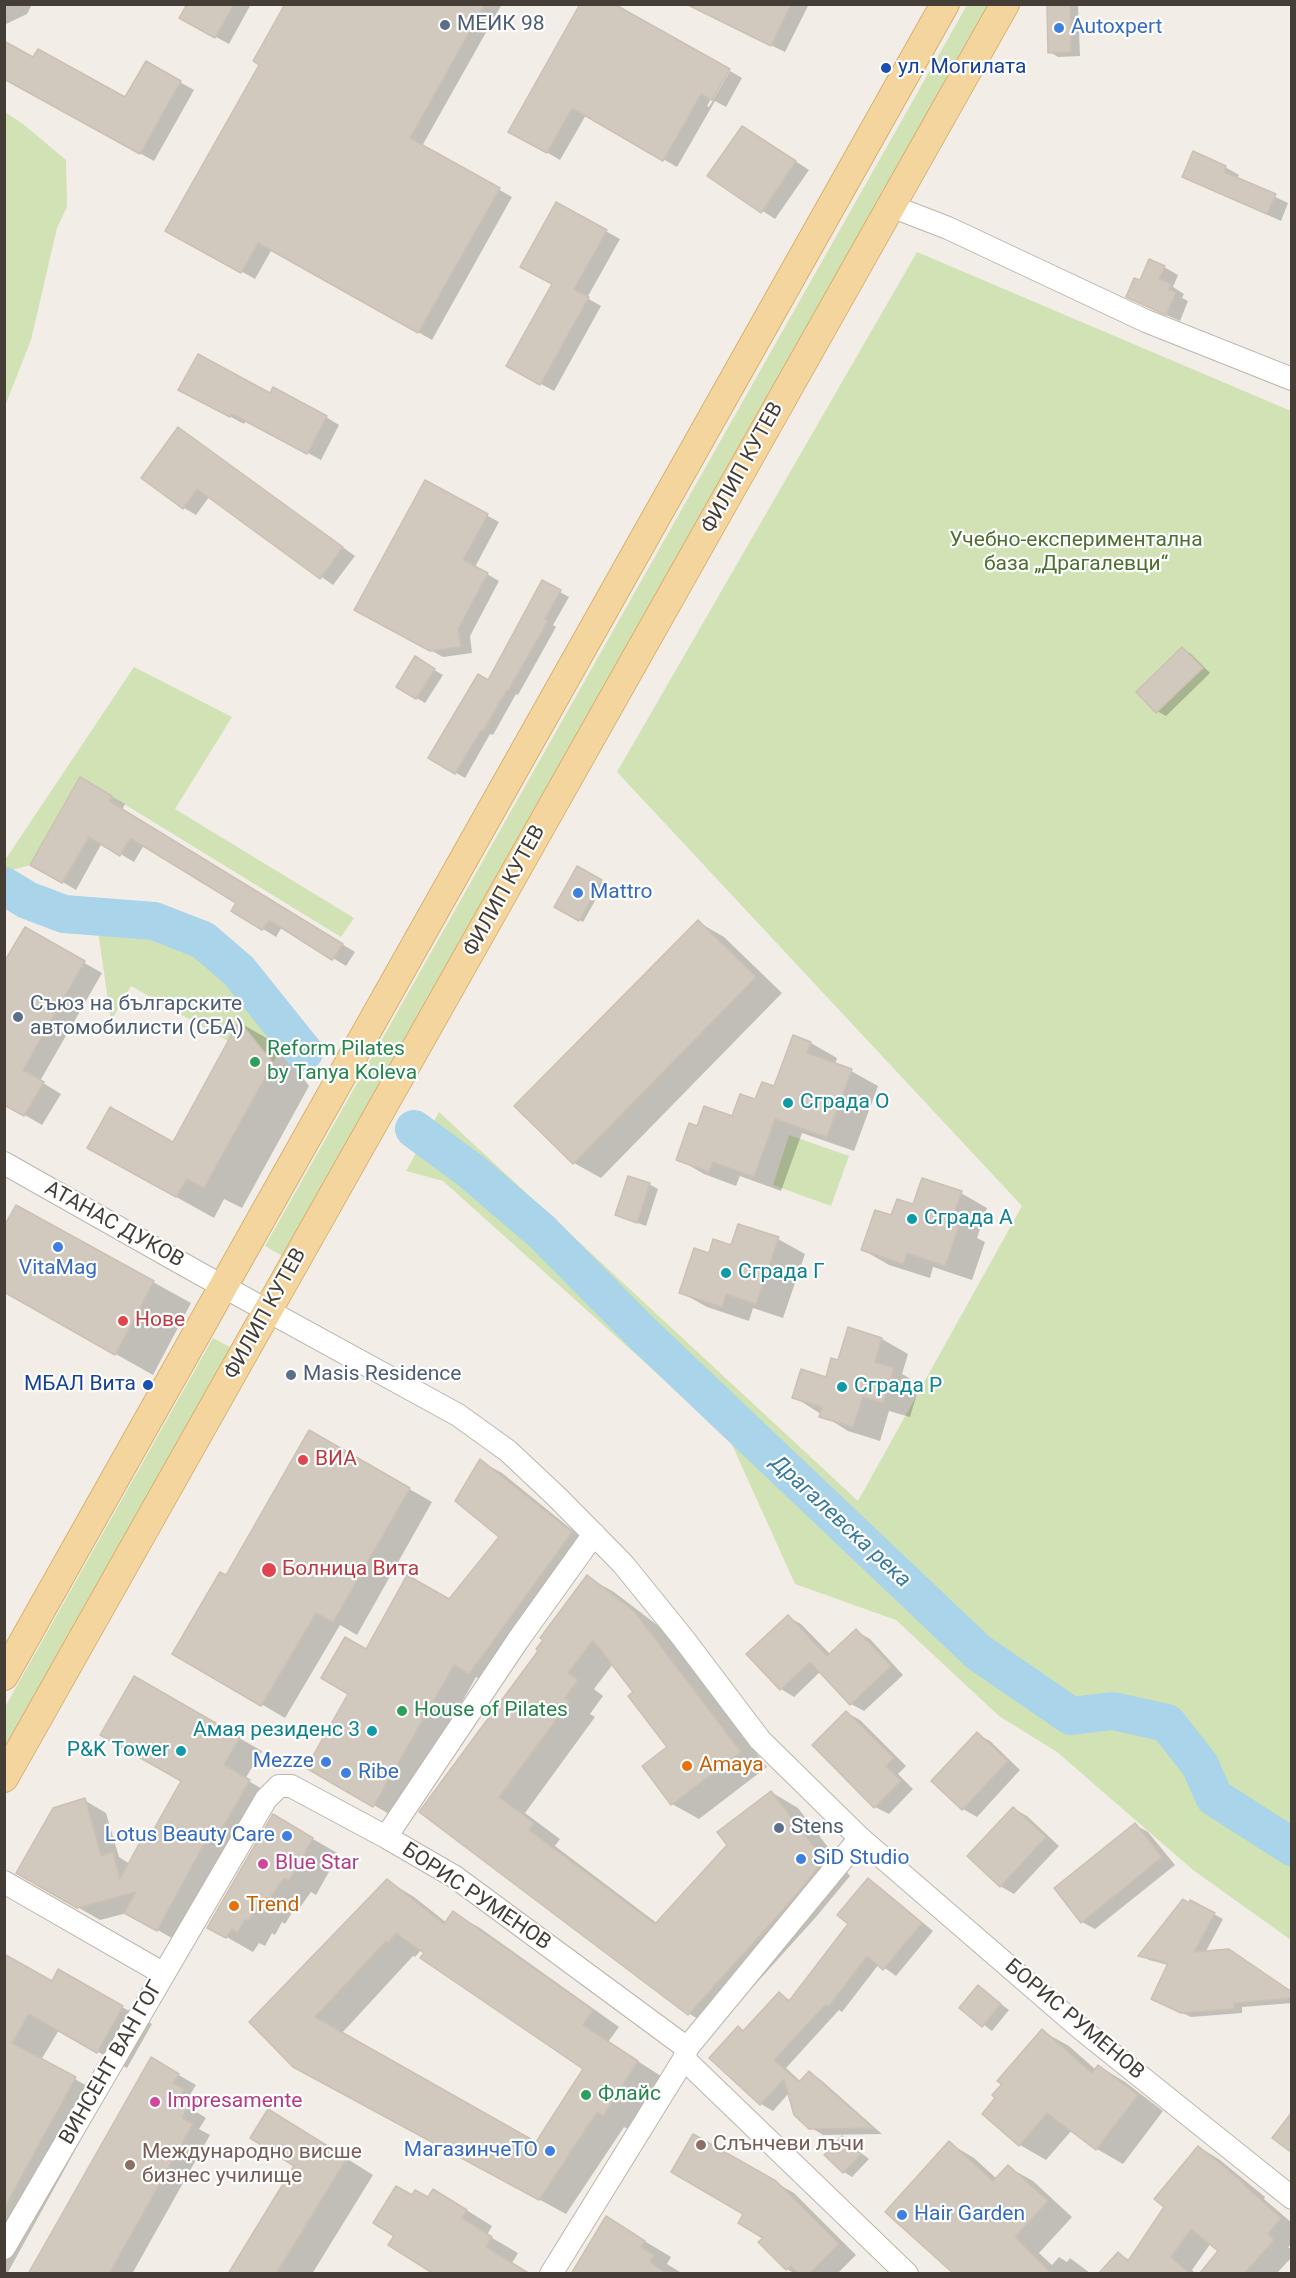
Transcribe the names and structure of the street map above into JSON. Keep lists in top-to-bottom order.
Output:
{
  "streets": {
    "main road": ["ФИЛИП КУТЕВ"],
    "street": ["АТАНАС ДУКОВ", "БОРИС РУМЕНОВ", "ВИНСЕНТ ВАН ГОГ"]
  },
  "crossings": [
    ["ФИЛИП КУТЕВ", "АТАНАС ДУКОВ"],
    ["ФИЛИП КУТЕВ", "БОРИС РУМЕНОВ"],
    ["АТАНАС ДУКОВ", "БОРИС РУМЕНОВ"]
  ],
  "water": ["Драгалевска река"],
  "parks": ["Учебно-експериментална база „Драгалевци“"],
  "places": [
    "МЕИК 98",
    "Autoxpert",
    "ул. Могилата",
    "Mattro",
    "Съюз на българските автомобилисти (СБА)",
    "Reform Pilates by Tanya Koleva",
    "Сграда О",
    "Сграда А",
    "VitaMag",
    "Сграда Г",
    "Нове",
    "Masis Residence",
    "МБАЛ Вита",
    "Сграда Р",
    "ВИА",
    "Болница Вита",
    "House of Pilates",
    "Амая резиденс 3",
    "P&K Tower",
    "Mezze",
    "Amaya",
    "Ribe",
    "Stens",
    "Lotus Beauty Care",
    "SiD Studio",
    "Blue Star",
    "Trend",
    "Флайс",
    "Impresamente",
    "Слънчеви лъчи",
    "МагазинчеТО",
    "Международно висше бизнес училище",
    "Hair Garden"
  ]
}
